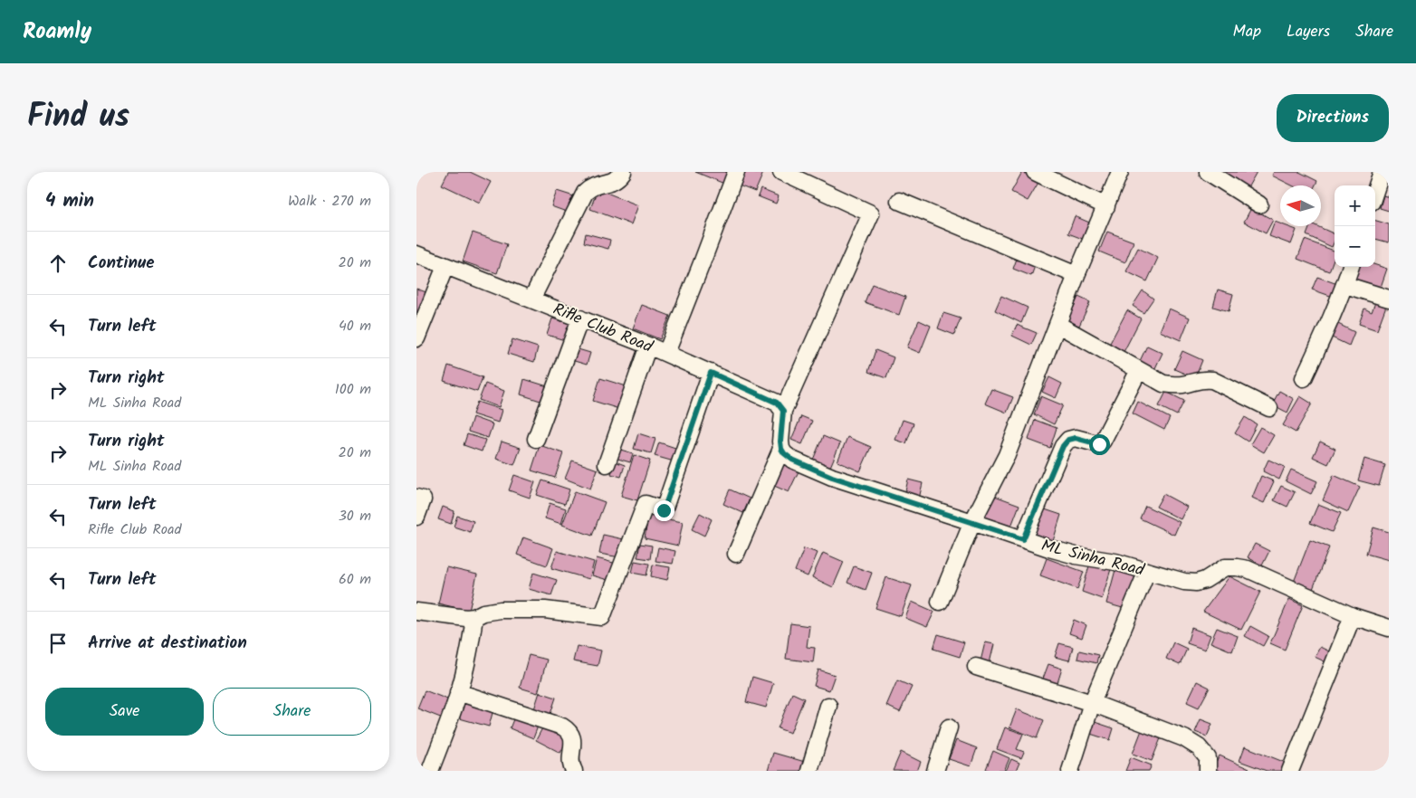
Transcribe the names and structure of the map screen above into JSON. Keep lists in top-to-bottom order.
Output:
{
  "streets": {
    "street": ["Rifle Club Road", "ML Sinha Road"]
  },
  "north": "left",
  "page": {
    "header": "Roamly",
    "nav": ["Map", "Layers", "Share"],
    "title": "Find us",
    "buttons": [
      "Directions",
      ["Save", "Share"]
    ],
    "heading": ["4 min", "Walk · 270 m"],
    "map_buttons": ["+", "−"],
    "list": [
      ["Continue", "20 m"],
      ["Turn left", "40 m"],
      ["Turn right", "ML Sinha Road", "100 m"],
      ["Turn right", "ML Sinha Road", "20 m"],
      ["Turn left", "Rifle Club Road", "30 m"],
      ["Turn left", "60 m"],
      "Arrive at destination"
    ]
  }
}
